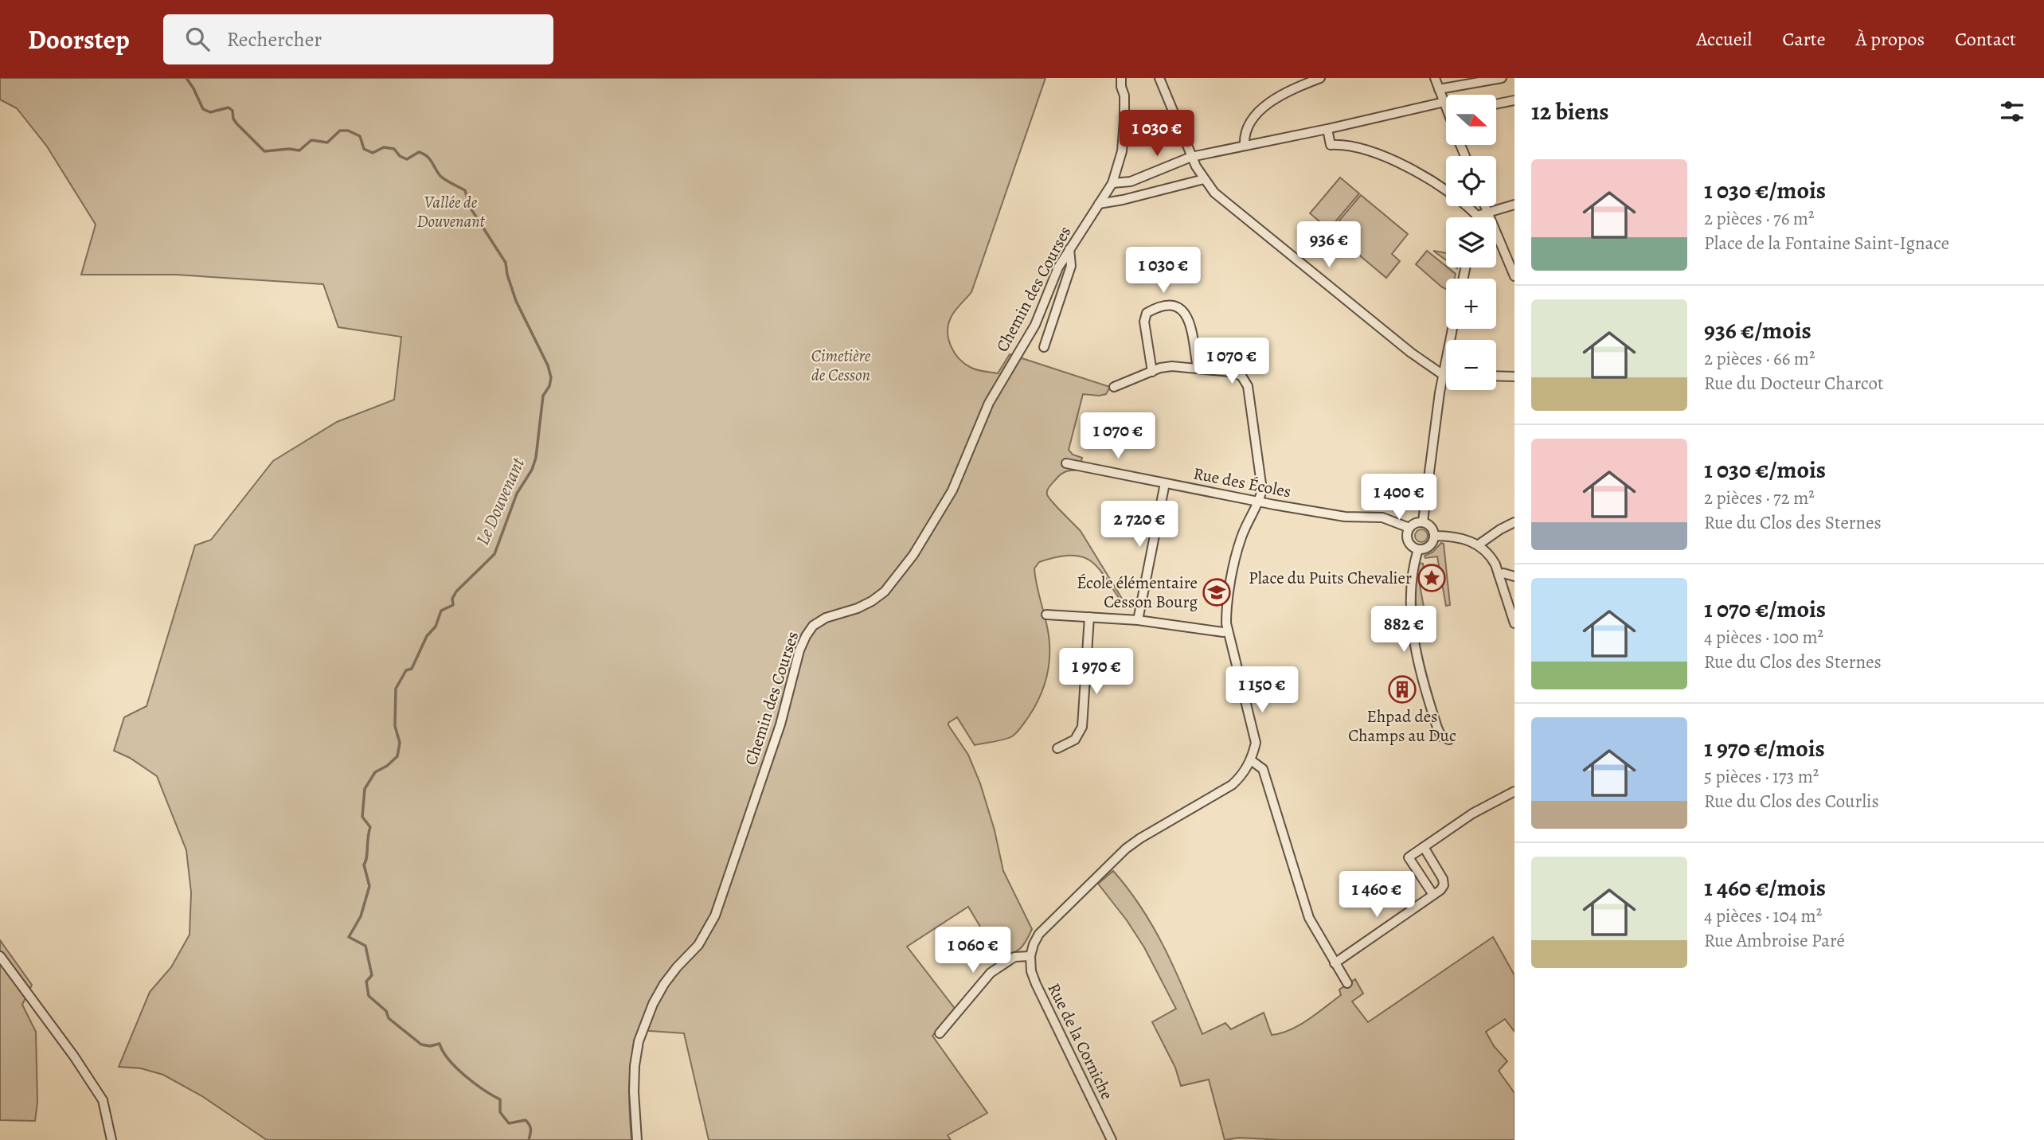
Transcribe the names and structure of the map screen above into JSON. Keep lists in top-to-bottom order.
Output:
{
  "streets": {
    "street": ["Chemin des Courses", "Rue des Écoles", "Rue de la Corniche"]
  },
  "water": ["Le Douvenant"],
  "parks": ["Vallée de Douvenant", "Cimetière de Cesson"],
  "places": {
    "place": ["Place du Puits Chevalier"],
    "school or university": ["École élémentaire Cesson Bourg"],
    "building": ["Ehpad des Champs au Duc"]
  },
  "north": "right",
  "page": {
    "header": "Doorstep",
    "search": "Rechercher",
    "nav": [
      "Accueil",
      "Carte",
      "À propos",
      "Contact"
    ],
    "heading": "12 biens",
    "map_buttons": ["+", "−"],
    "price": [
      "1 030 €",
      "936 €",
      "1 030 €",
      "1 070 €",
      "1 070 €",
      "1 400 €",
      "2 720 €",
      "882 €",
      "1 970 €",
      "1 150 €",
      "1 460 €",
      "1 060 €"
    ],
    "list": [
      {
        "name": "1 030 €/mois",
        "note": "2 pièces · 76 m² · Place de la Fontaine Saint-Ignace"
      },
      {
        "name": "936 €/mois",
        "note": "2 pièces · 66 m² · Rue du Docteur Charcot"
      },
      {
        "name": "1 030 €/mois",
        "note": "2 pièces · 72 m² · Rue du Clos des Sternes"
      },
      {
        "name": "1 070 €/mois",
        "note": "4 pièces · 100 m² · Rue du Clos des Sternes"
      },
      {
        "name": "1 970 €/mois",
        "note": "5 pièces · 173 m² · Rue du Clos des Courlis"
      },
      {
        "name": "1 460 €/mois",
        "note": "4 pièces · 104 m² · Rue Ambroise Paré"
      }
    ]
  }
}
